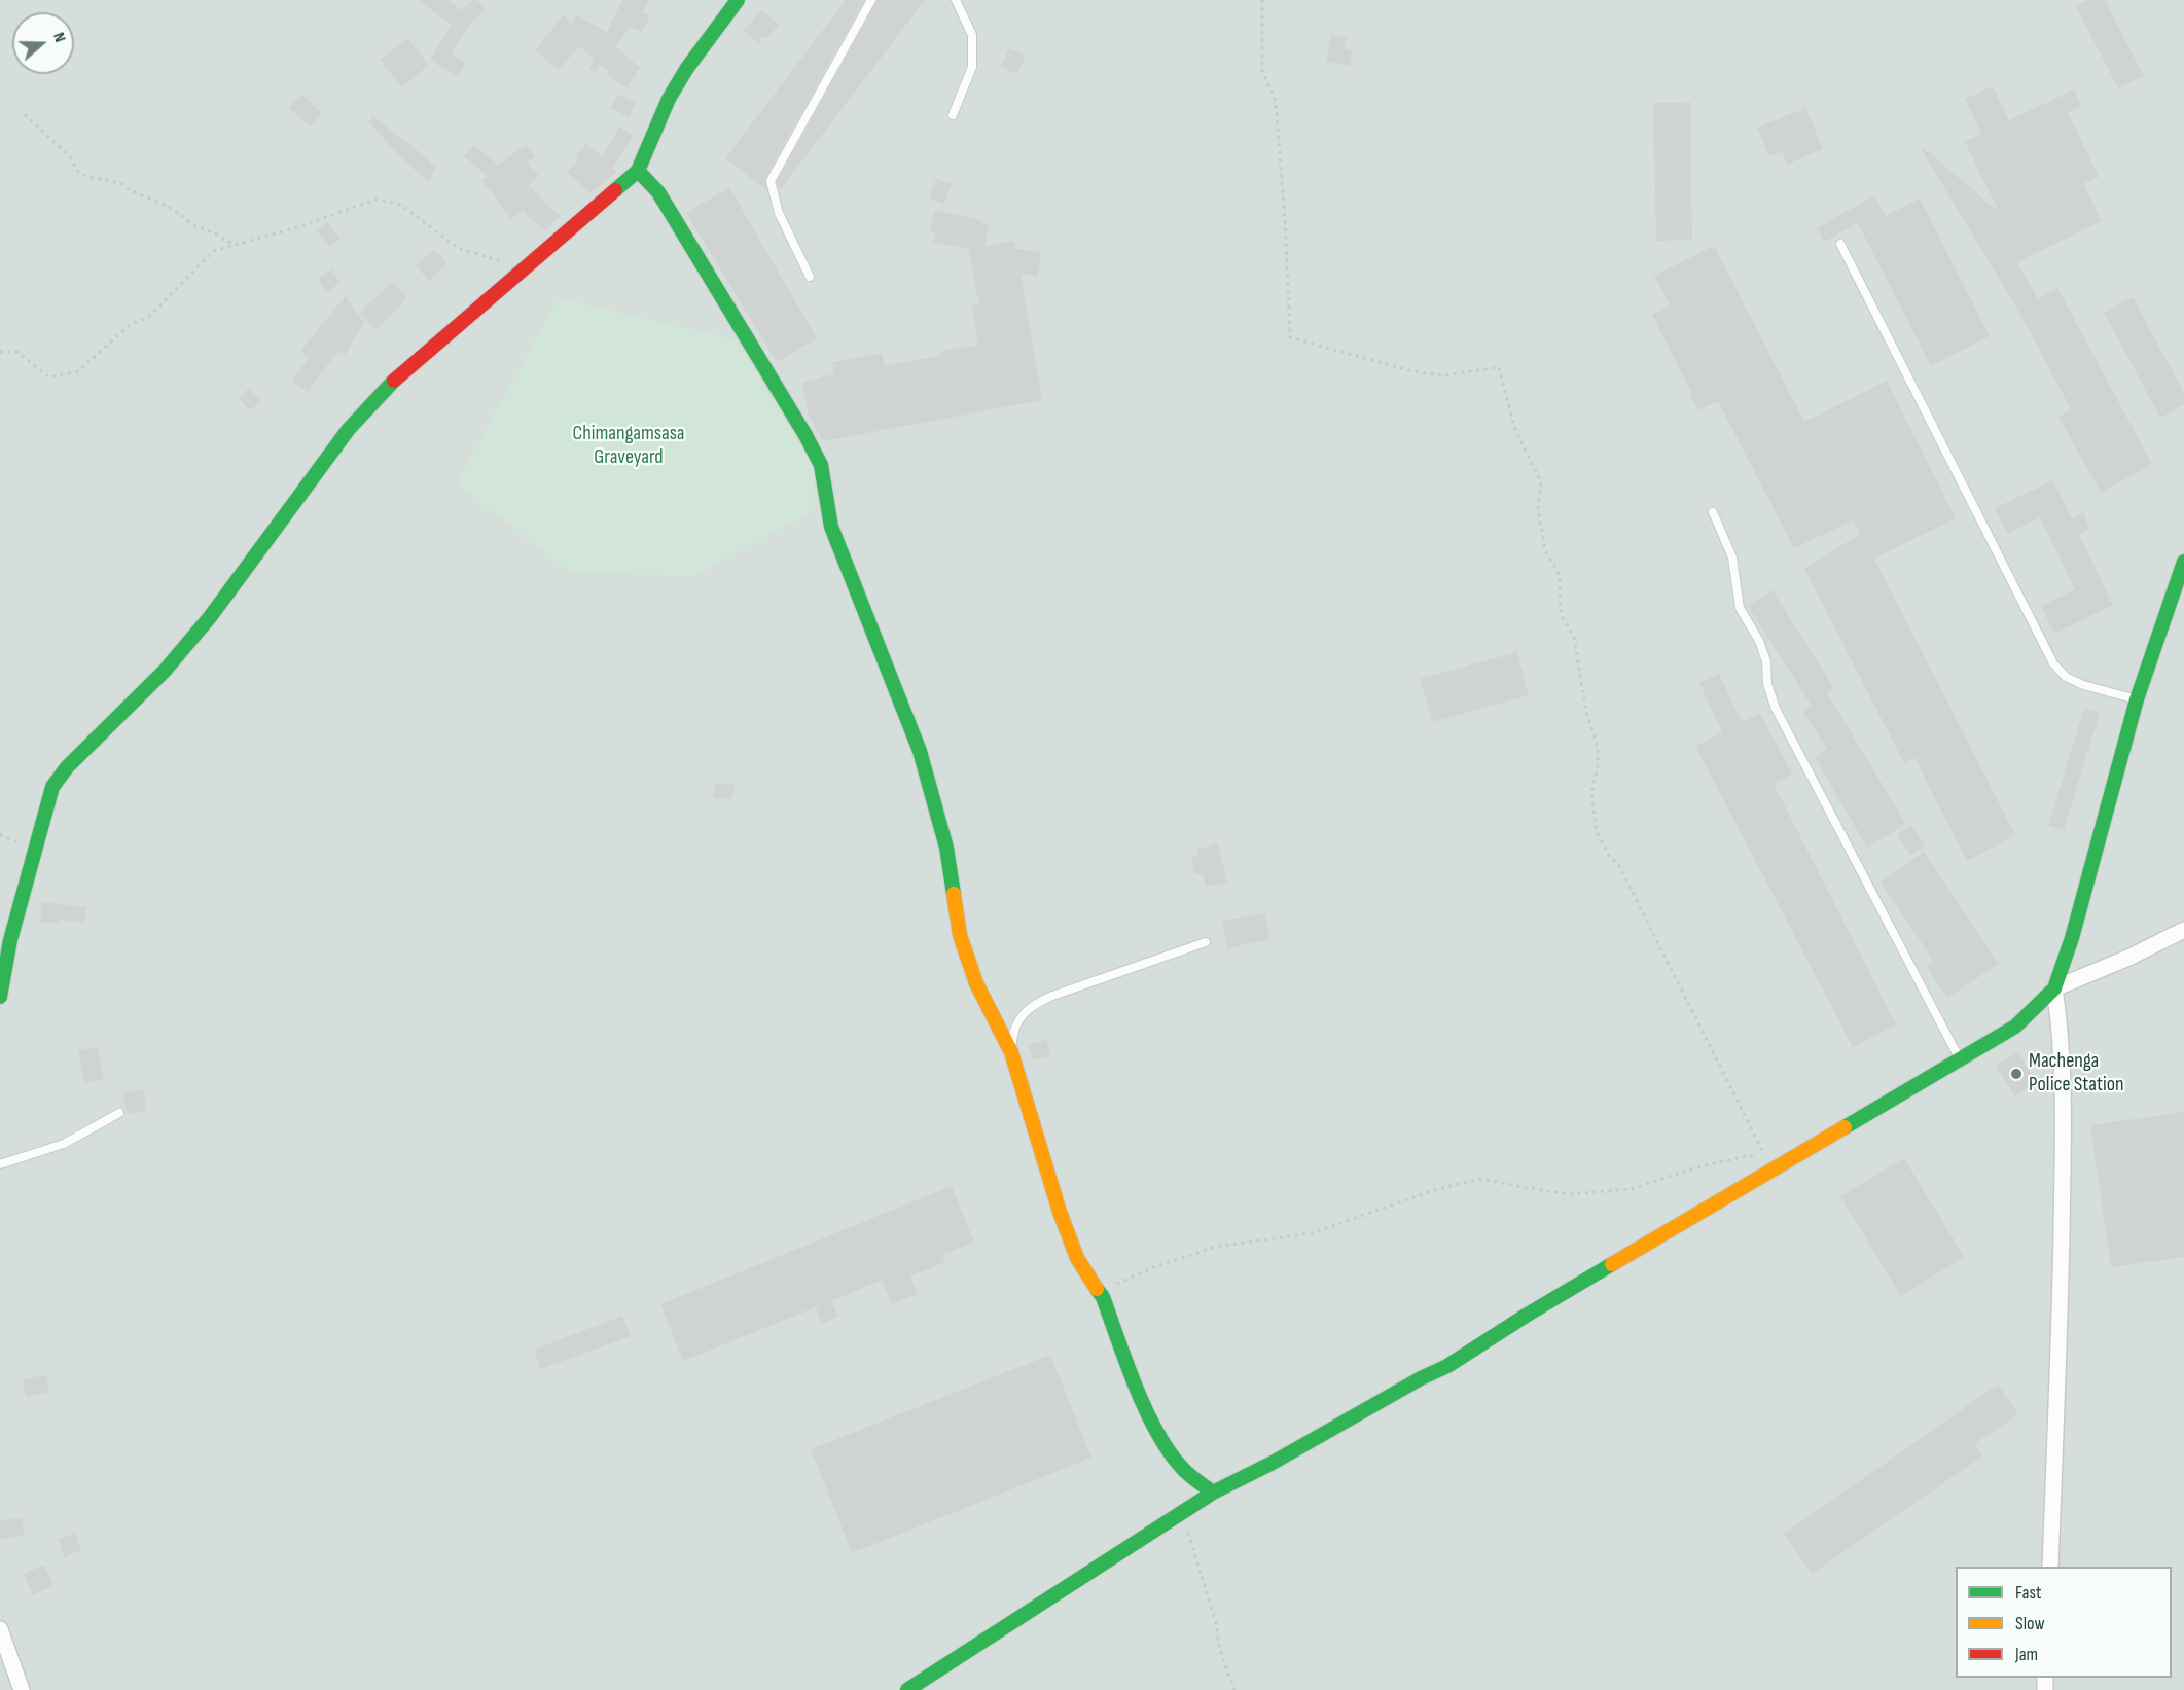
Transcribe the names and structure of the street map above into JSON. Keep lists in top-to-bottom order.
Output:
{
  "parks": ["Chimangamsasa Graveyard"],
  "places": ["Machenga Police Station"],
  "legend": ["Fast", "Slow", "Jam"],
  "north": "right"
}
